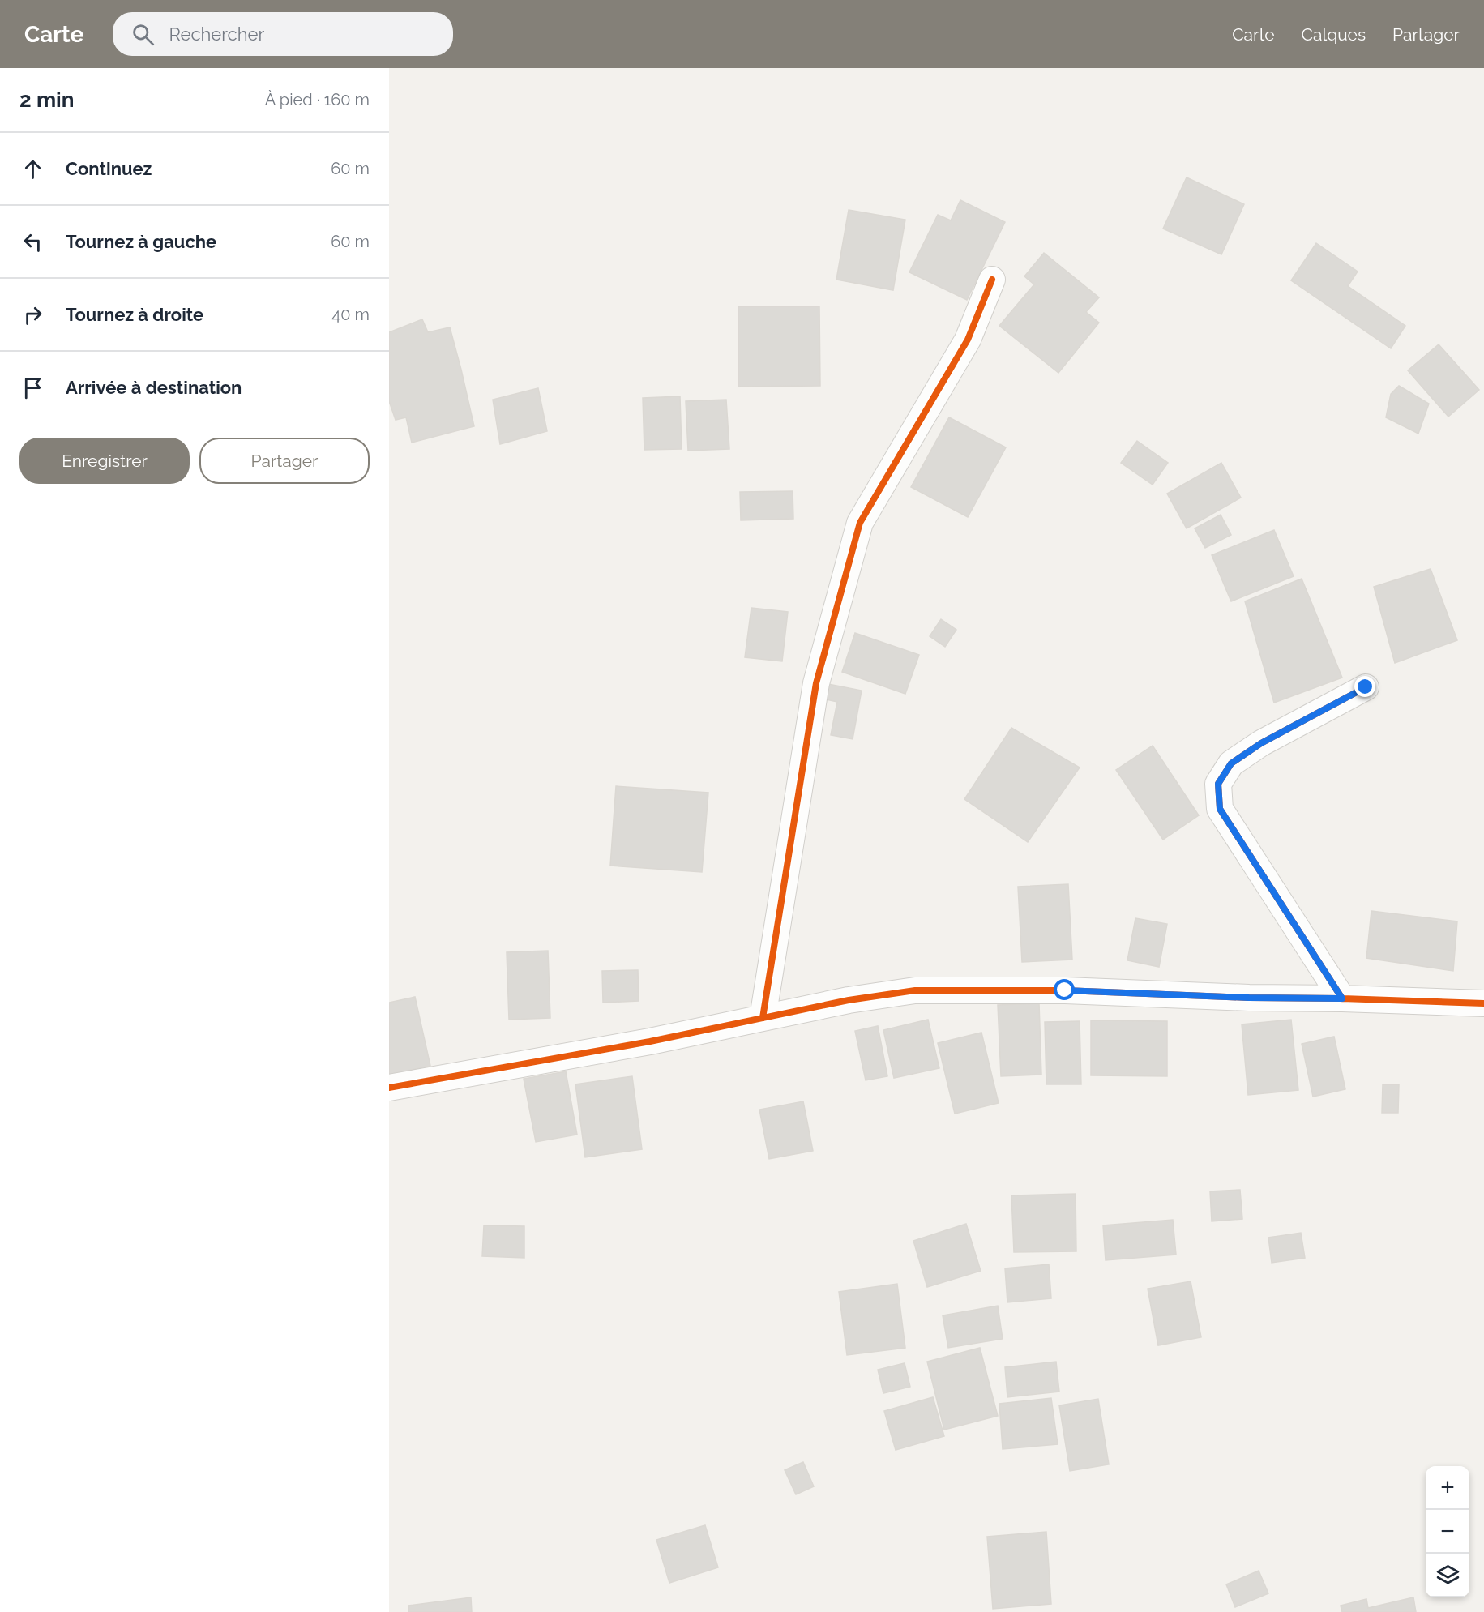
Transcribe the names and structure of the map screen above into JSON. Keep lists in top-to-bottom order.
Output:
{
  "page": {
    "header": "Carte",
    "search": "Rechercher",
    "nav": ["Carte", "Calques", "Partager"],
    "heading": ["2 min", "À pied · 160 m"],
    "list": [
      ["Continuez", "60 m"],
      ["Tournez à gauche", "60 m"],
      ["Tournez à droite", "40 m"],
      "Arrivée à destination"
    ],
    "buttons": ["Enregistrer", "Partager"],
    "map_buttons": ["+", "−"]
  }
}
